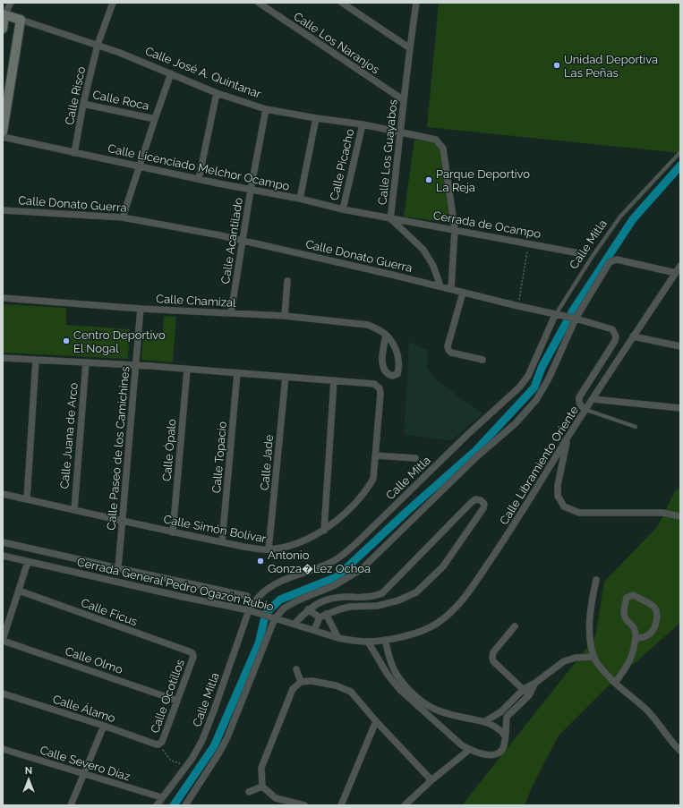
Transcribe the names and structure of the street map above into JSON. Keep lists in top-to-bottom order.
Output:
{
  "streets": {
    "street": [
      "Calle Los Naranjos",
      "Calle José A. Quintanar",
      "Calle Risco",
      "Calle Roca",
      "Calle Los Guayabos",
      "Calle Picacho",
      "Calle Licenciado Melchor Ocampo",
      "Calle Donato Guerra",
      "Cerrada de Ocampo",
      "Calle Acantilado",
      "Calle Mitla",
      "Calle Chamizal",
      "Calle Juana de Arco",
      "Calle Paseo de los Camichines",
      "Calle Ópalo",
      "Calle Topacio",
      "Calle Jade",
      "Calle Libramiento Oriente",
      "Calle Simón Bolívar",
      "Cerrada General Pedro Ogazón Rubio",
      "Calle Ficus",
      "Calle Olmo",
      "Calle Ocotillos",
      "Calle Álamo",
      "Calle Severo Díaz"
    ]
  },
  "crossings": [
    ["Calle Los Naranjos", "Calle Los Guayabos"],
    ["Calle José A. Quintanar", "Calle Risco"],
    ["Calle José A. Quintanar", "Calle Los Guayabos"],
    ["Calle José A. Quintanar", "Calle Picacho"],
    ["Calle José A. Quintanar", "Calle Donato Guerra"],
    ["Calle José A. Quintanar", "Cerrada de Ocampo"],
    ["Calle José A. Quintanar", "Calle Acantilado"],
    ["Calle Risco", "Calle Roca"],
    ["Calle Risco", "Calle Licenciado Melchor Ocampo"],
    ["Calle Los Guayabos", "Calle Licenciado Melchor Ocampo"],
    ["Calle Los Guayabos", "Calle Donato Guerra"],
    ["Calle Los Guayabos", "Cerrada de Ocampo"],
    ["Calle Picacho", "Calle Licenciado Melchor Ocampo"],
    ["Calle Licenciado Melchor Ocampo", "Cerrada de Ocampo"],
    ["Calle Licenciado Melchor Ocampo", "Calle Acantilado"],
    ["Calle Donato Guerra", "Calle Acantilado"],
    ["Calle Donato Guerra", "Calle Mitla"],
    ["Calle Donato Guerra", "Calle Libramiento Oriente"],
    ["Calle Acantilado", "Calle Chamizal"],
    ["Calle Mitla", "Cerrada General Pedro Ogazón Rubio"],
    ["Calle Mitla", "Calle Severo Díaz"],
    ["Calle Chamizal", "Calle Paseo de los Camichines"],
    ["Calle Juana de Arco", "Calle Simón Bolívar"],
    ["Calle Paseo de los Camichines", "Calle Simón Bolívar"],
    ["Calle Paseo de los Camichines", "Cerrada General Pedro Ogazón Rubio"],
    ["Calle Ópalo", "Calle Simón Bolívar"],
    ["Calle Topacio", "Calle Simón Bolívar"],
    ["Calle Jade", "Calle Simón Bolívar"],
    ["Calle Libramiento Oriente", "Cerrada General Pedro Ogazón Rubio"],
    ["Calle Ficus", "Calle Ocotillos"],
    ["Calle Olmo", "Calle Ocotillos"],
    ["Calle Ocotillos", "Calle Álamo"]
  ],
  "places": [
    "Unidad Deportiva Las Peñas",
    "Parque Deportivo La Reja",
    "Centro Deportivo El Nogal",
    "Antonio Gonza�Lez Ochoa"
  ],
  "north": "top"
}
